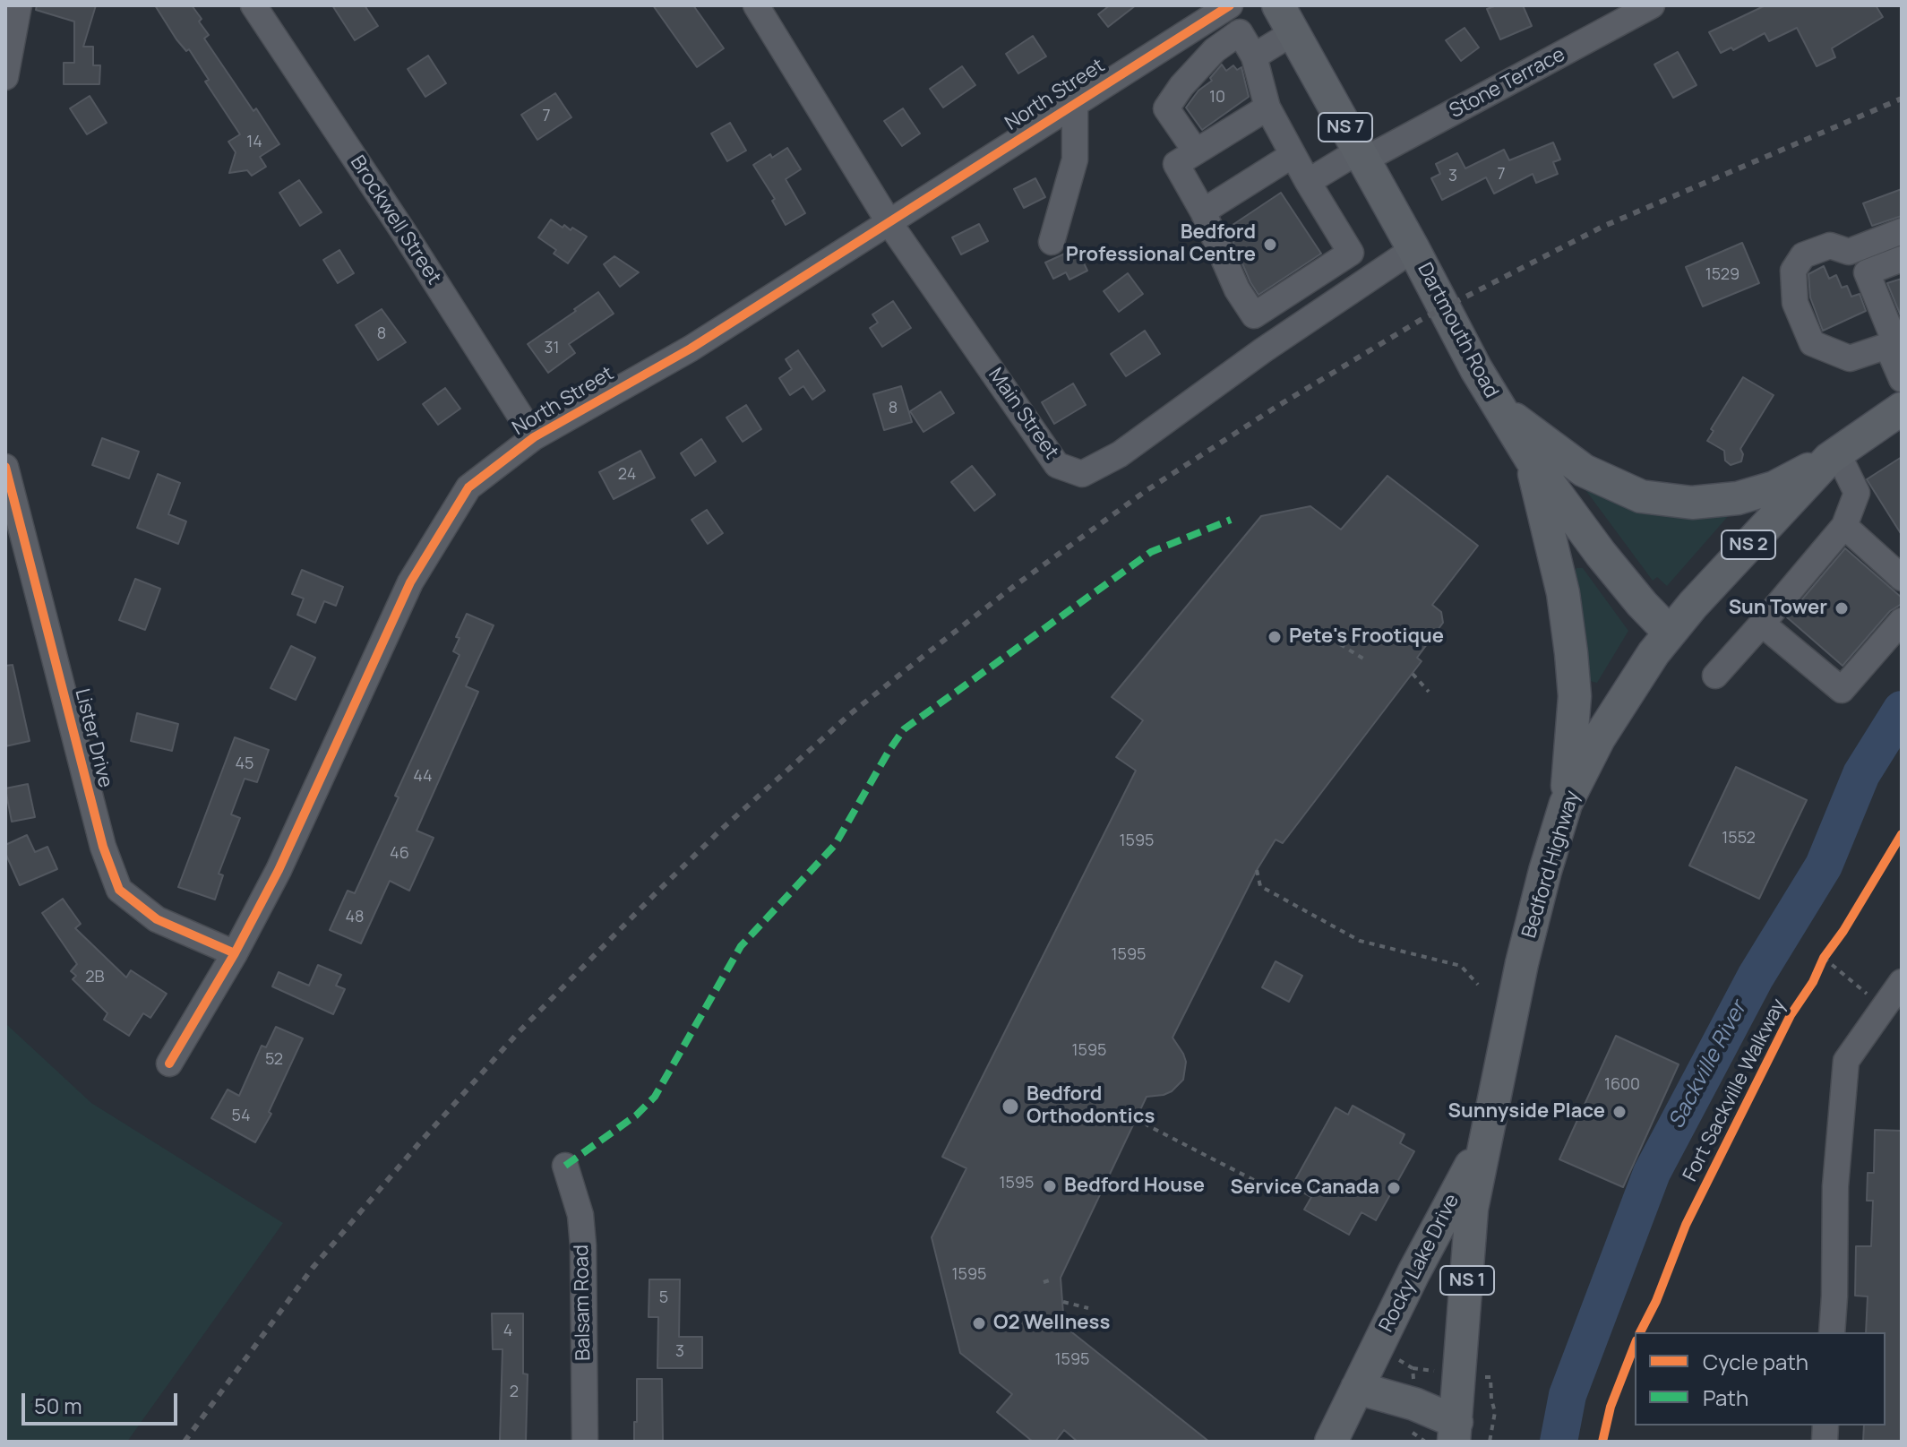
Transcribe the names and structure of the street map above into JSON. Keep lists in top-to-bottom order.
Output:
{
  "streets": {
    "main road": [
      "NS 7",
      "Dartmouth Road",
      "NS 2",
      "Bedford Highway",
      "Rocky Lake Drive",
      "NS 1"
    ],
    "street": [
      "Stone Terrace",
      "North Street",
      "Brockwell Street",
      "Main Street",
      "Lister Drive",
      "Balsam Road"
    ],
    "cycle path": ["Fort Sackville Walkway"]
  },
  "crossings": [
    ["Stone Terrace", "Dartmouth Road"],
    ["North Street", "Brockwell Street"],
    ["North Street", "Main Street"],
    ["North Street", "Lister Drive"],
    ["Dartmouth Road", "Main Street"],
    ["Dartmouth Road", "Bedford Highway"],
    ["Bedford Highway", "Rocky Lake Drive"]
  ],
  "water": ["Sackville River"],
  "places": [
    "Bedford Professional Centre",
    "Sun Tower",
    "Pete's Frootique",
    "Bedford Orthodontics",
    "Sunnyside Place",
    "Bedford House",
    "Service Canada",
    "O2 Wellness"
  ],
  "house_numbers": [
    "10",
    "7",
    "14",
    "7",
    "3",
    "1529",
    "8",
    "31",
    "8",
    "24",
    "45",
    "44",
    "1552",
    "1595",
    "46",
    "48",
    "1595",
    "2B",
    "1595",
    "52",
    "1600",
    "54",
    "1595",
    "1595",
    "5",
    "4",
    "3",
    "1595",
    "2"
  ],
  "legend": ["Cycle path", "Path"],
  "scale_bar": "50 m"
}
